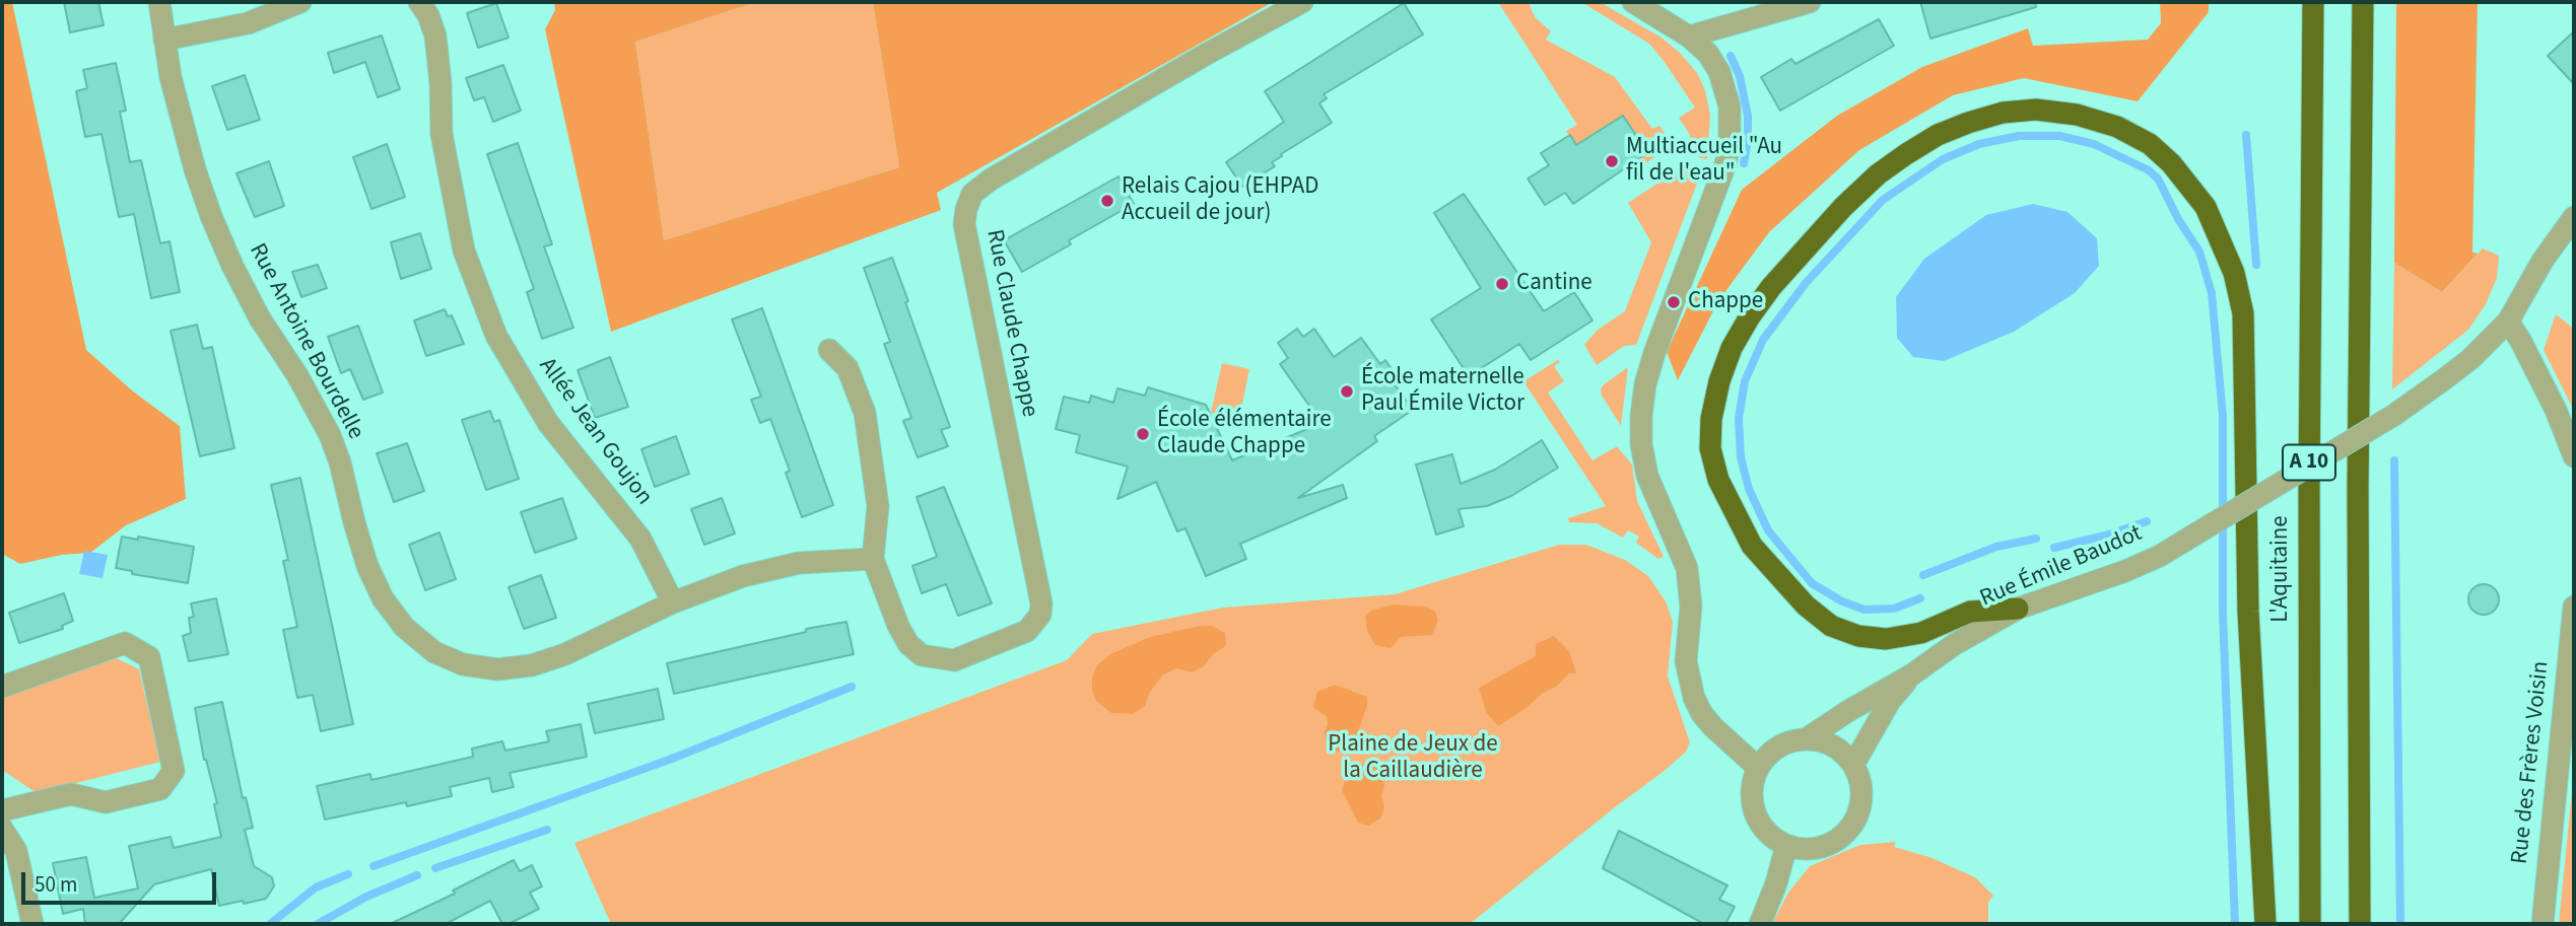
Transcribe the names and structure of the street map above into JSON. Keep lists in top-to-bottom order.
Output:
{
  "streets": {
    "highway": ["A 10", "L'Aquitaine"],
    "street": [
      "Rue Claude Chappe",
      "Rue Antoine Bourdelle",
      "Allée Jean Goujon",
      "Rue Émile Baudot",
      "Rue des Frères Voisin"
    ]
  },
  "crossings": [
    ["Rue Claude Chappe", "Rue Antoine Bourdelle"],
    ["Rue Antoine Bourdelle", "Allée Jean Goujon"]
  ],
  "parks": ["Plaine de Jeux de la Caillaudière"],
  "places": [
    "Multiaccueil \"Au fil de l'eau\"",
    "Relais Cajou (EHPAD Accueil de jour)",
    "Cantine",
    "Chappe",
    "École maternelle Paul Émile Victor",
    "École élémentaire Claude Chappe"
  ],
  "scale_bar": "50 m"
}
